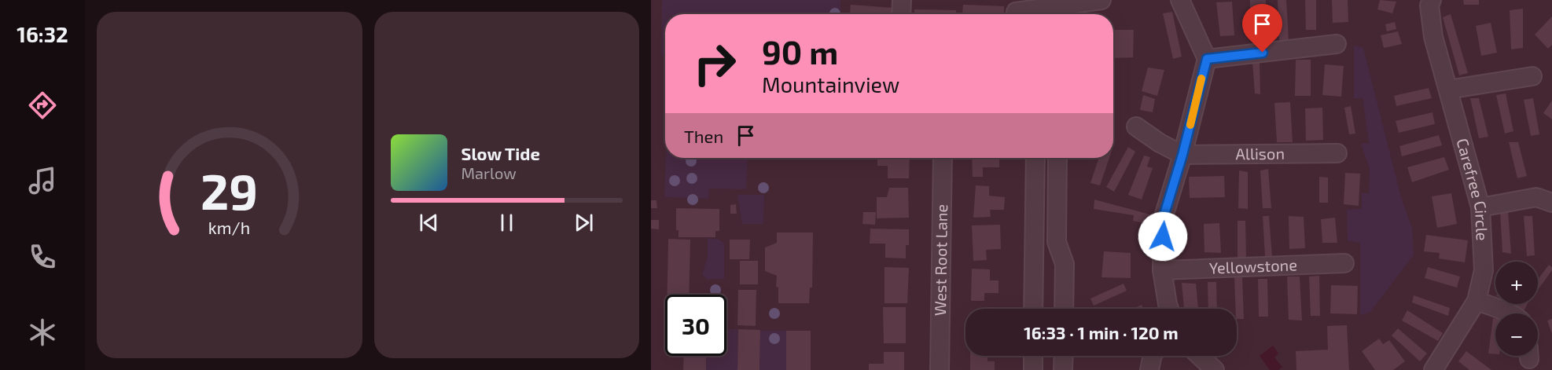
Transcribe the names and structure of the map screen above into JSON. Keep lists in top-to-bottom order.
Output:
{
  "streets": {
    "street": [
      "Allison",
      "Carefree Circle",
      "West Root Lane",
      "Yellowstone"
    ]
  },
  "page": {
    "tabs": "16:32",
    "turn": ["90 m", "Mountainview"],
    "then": "Then",
    "song": ["Slow Tide", "Marlow"],
    "map_buttons": ["+", "−"],
    "limit": "30",
    "trip": "16:33 · 1 min · 120 m",
    "gauge": ["29", "km/h"]
  }
}
